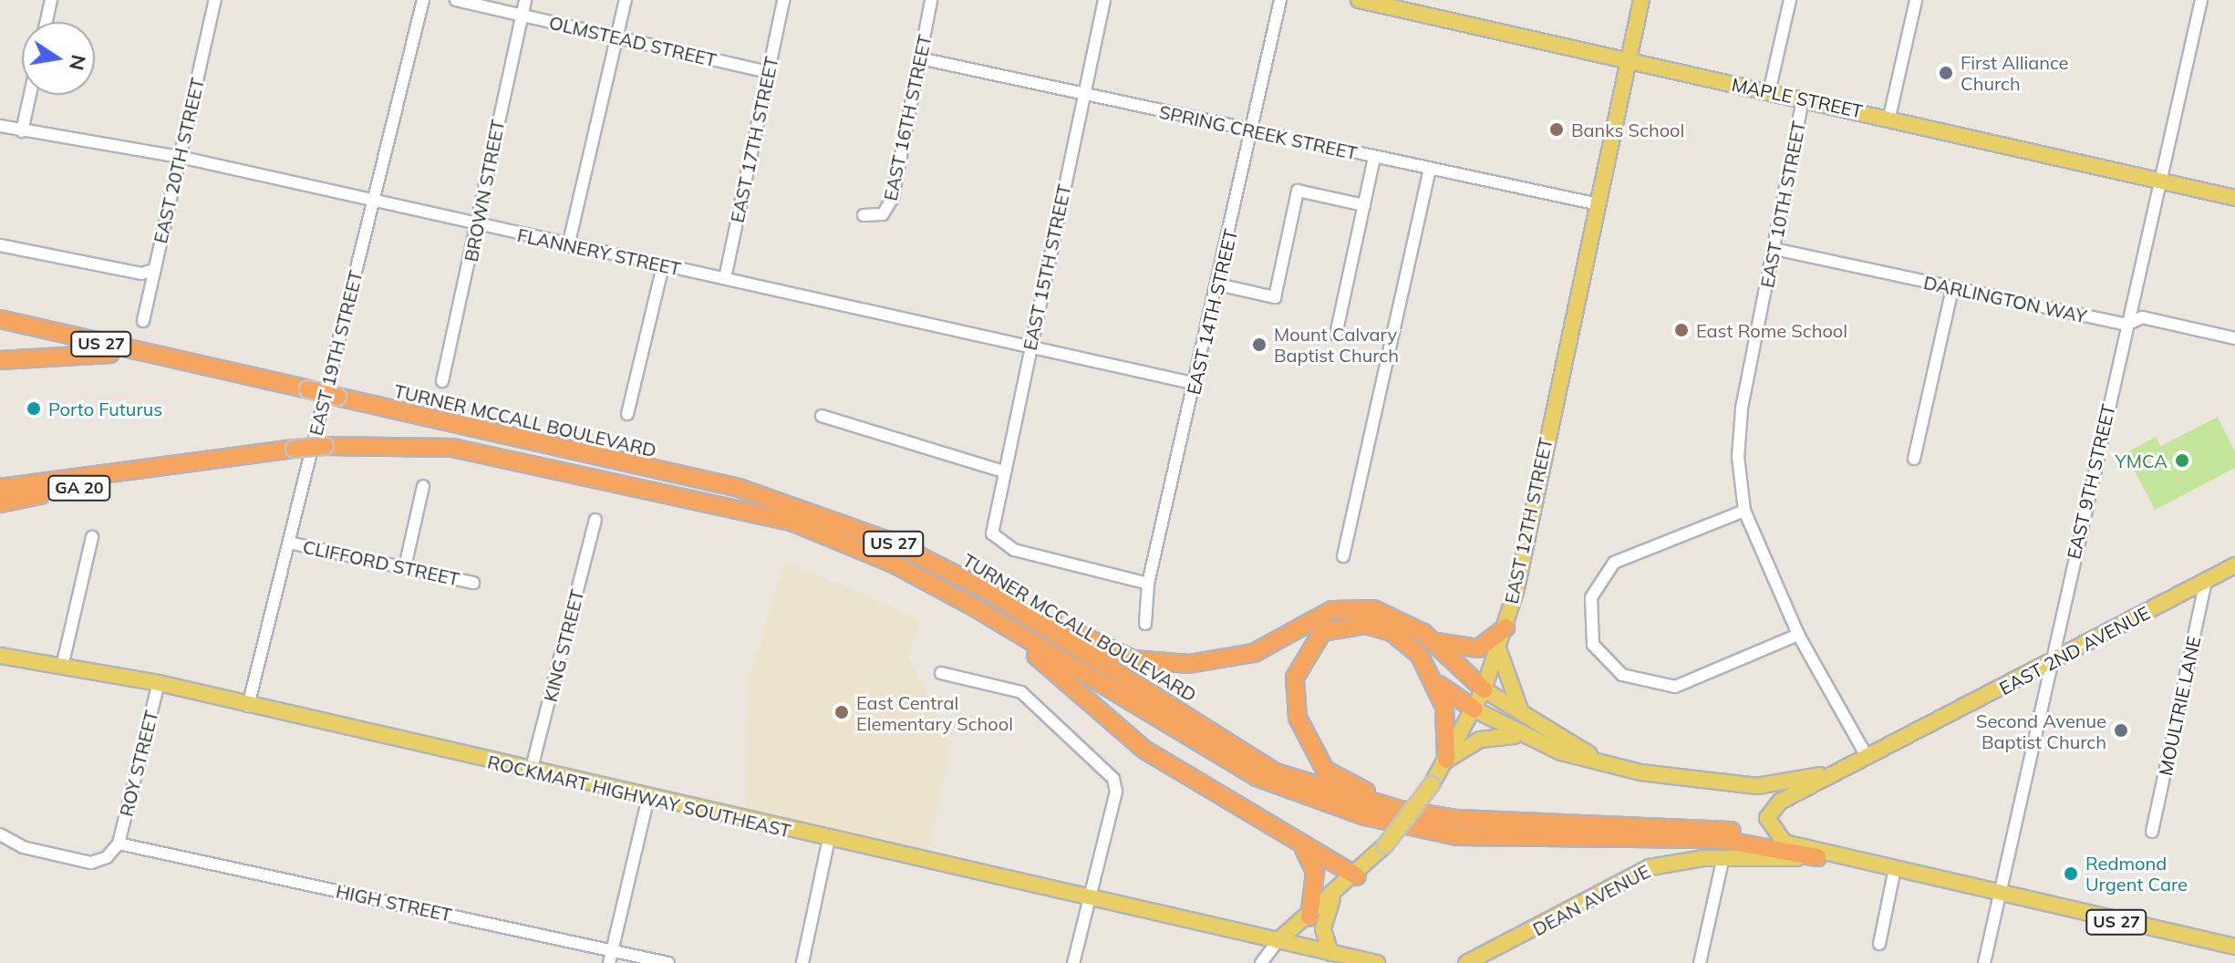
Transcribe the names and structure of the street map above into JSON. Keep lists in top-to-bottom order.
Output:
{
  "streets": {
    "highway": ["US 27", "TURNER MCCALL BOULEVARD", "GA 20"],
    "main road": [
      "MAPLE STREET",
      "EAST 12TH STREET",
      "EAST 2ND AVENUE",
      "ROCKMART HIGHWAY SOUTHEAST",
      "DEAN AVENUE"
    ],
    "street": [
      "OLMSTEAD STREET",
      "EAST 16TH STREET",
      "SPRING CREEK STREET",
      "EAST 17TH STREET",
      "EAST 20TH STREET",
      "BROWN STREET",
      "EAST 10TH STREET",
      "FLANNERY STREET",
      "EAST 15TH STREET",
      "DARLINGTON WAY",
      "EAST 14TH STREET",
      "EAST 19TH STREET",
      "EAST 9TH STREET",
      "CLIFFORD STREET",
      "KING STREET",
      "MOULTRIE LANE",
      "ROY STREET",
      "HIGH STREET"
    ]
  },
  "crossings": [
    ["OLMSTEAD STREET", "EAST 17TH STREET"],
    ["OLMSTEAD STREET", "BROWN STREET"],
    ["MAPLE STREET", "EAST 10TH STREET"],
    ["MAPLE STREET", "EAST 9TH STREET"],
    ["MAPLE STREET", "EAST 12TH STREET"],
    ["EAST 16TH STREET", "SPRING CREEK STREET"],
    ["SPRING CREEK STREET", "EAST 15TH STREET"],
    ["SPRING CREEK STREET", "EAST 14TH STREET"],
    ["SPRING CREEK STREET", "EAST 12TH STREET"],
    ["EAST 17TH STREET", "FLANNERY STREET"],
    ["EAST 20TH STREET", "FLANNERY STREET"],
    ["BROWN STREET", "FLANNERY STREET"],
    ["EAST 10TH STREET", "DARLINGTON WAY"],
    ["EAST 10TH STREET", "EAST 2ND AVENUE"],
    ["FLANNERY STREET", "EAST 15TH STREET"],
    ["FLANNERY STREET", "EAST 14TH STREET"],
    ["FLANNERY STREET", "EAST 19TH STREET"],
    ["EAST 15TH STREET", "EAST 14TH STREET"],
    ["DARLINGTON WAY", "EAST 9TH STREET"],
    ["EAST 19TH STREET", "CLIFFORD STREET"],
    ["EAST 19TH STREET", "ROCKMART HIGHWAY SOUTHEAST"],
    ["TURNER MCCALL BOULEVARD", "EAST 9TH STREET"],
    ["TURNER MCCALL BOULEVARD", "GA 20"],
    ["TURNER MCCALL BOULEVARD", "DEAN AVENUE"],
    ["EAST 9TH STREET", "EAST 2ND AVENUE"],
    ["EAST 12TH STREET", "ROCKMART HIGHWAY SOUTHEAST"],
    ["KING STREET", "ROCKMART HIGHWAY SOUTHEAST"],
    ["EAST 2ND AVENUE", "MOULTRIE LANE"],
    ["ROY STREET", "ROCKMART HIGHWAY SOUTHEAST"],
    ["ROY STREET", "HIGH STREET"]
  ],
  "places": [
    "First Alliance Church",
    "Banks School",
    "East Rome School",
    "Mount Calvary Baptist Church",
    "Porto Futurus",
    "YMCA",
    "East Central Elementary School",
    "Second Avenue Baptist Church",
    "Redmond Urgent Care"
  ],
  "north": "right"
}
